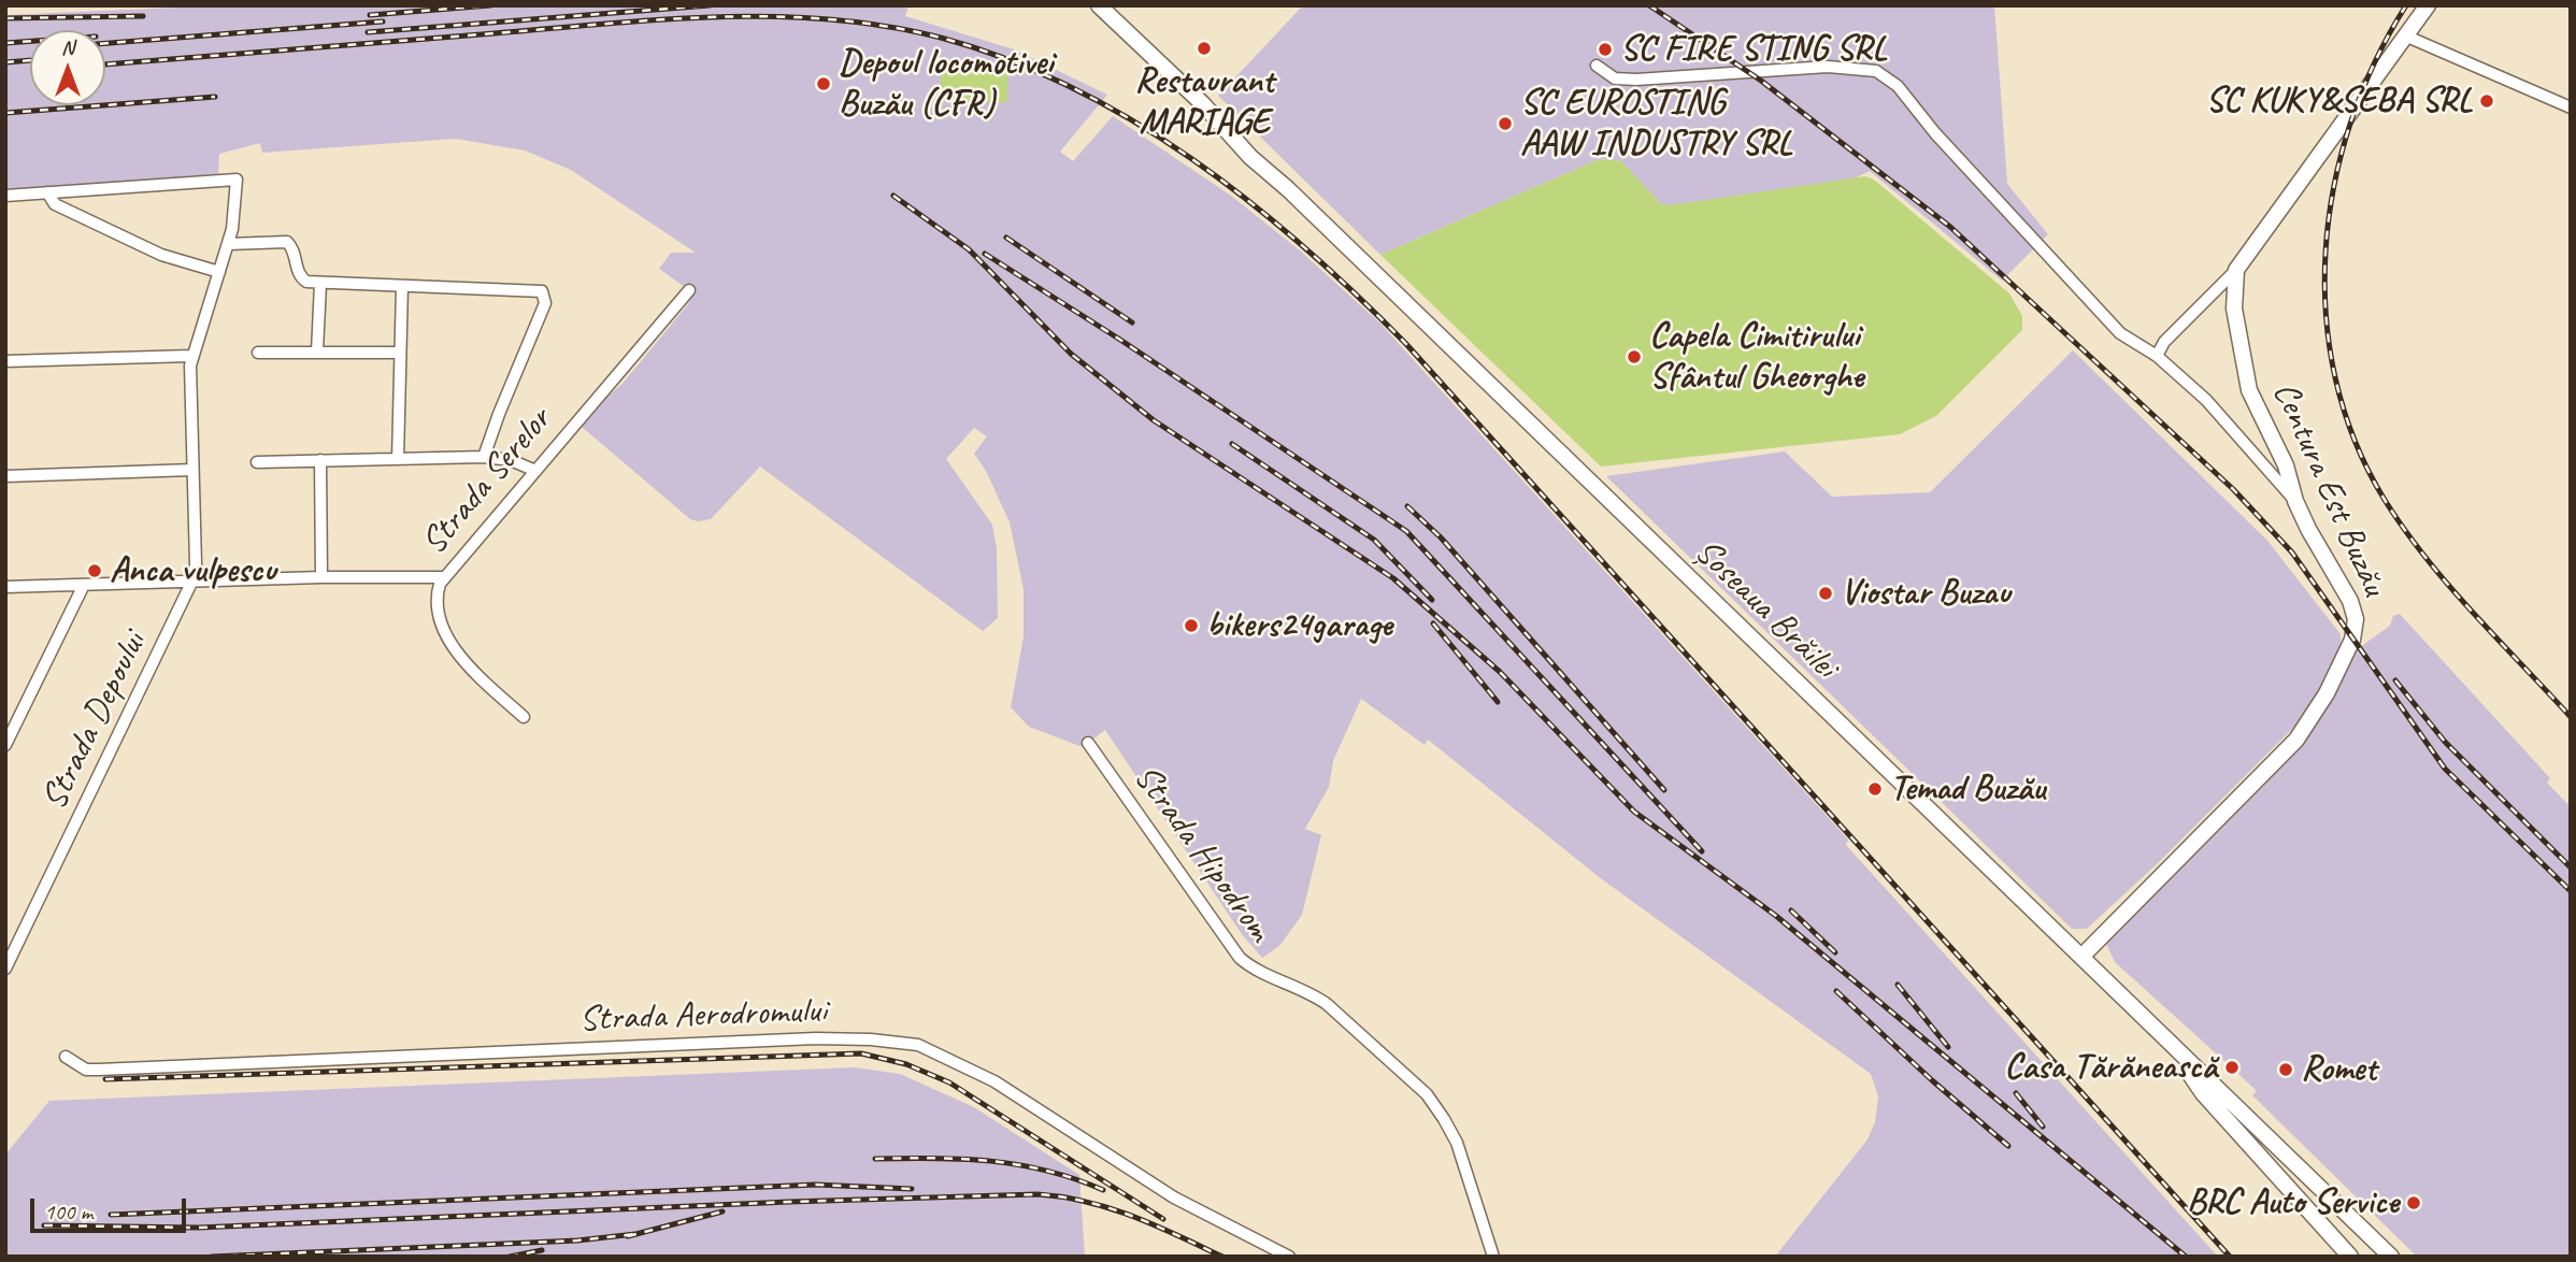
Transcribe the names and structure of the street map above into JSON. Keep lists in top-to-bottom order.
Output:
{
  "streets": {
    "main road": ["Centura Est Buzău", "Șoseaua Brăilei"],
    "street": [
      "Strada Serelor",
      "Strada Depoului",
      "Strada Hipodrom",
      "Strada Aerodromului"
    ]
  },
  "crossings": [
    ["Centura Est Buzău", "Șoseaua Brăilei"]
  ],
  "places": [
    "Restaurant MARIAGE",
    "SC FIRE STING SRL",
    "Depoul locomotivei Buzău (CFR)",
    "SC KUKY&SEBA SRL",
    "SC EUROSTING AAW INDUSTRY SRL",
    "Capela Cimitirului Sfântul Gheorghe",
    "Anca vulpescu",
    "Viostar Buzau",
    "bikers24garage",
    "Temad Buzău",
    "Casa Tărănească",
    "Romet",
    "BRC Auto Service"
  ],
  "scale_bar": "100 m",
  "north": "top"
}
